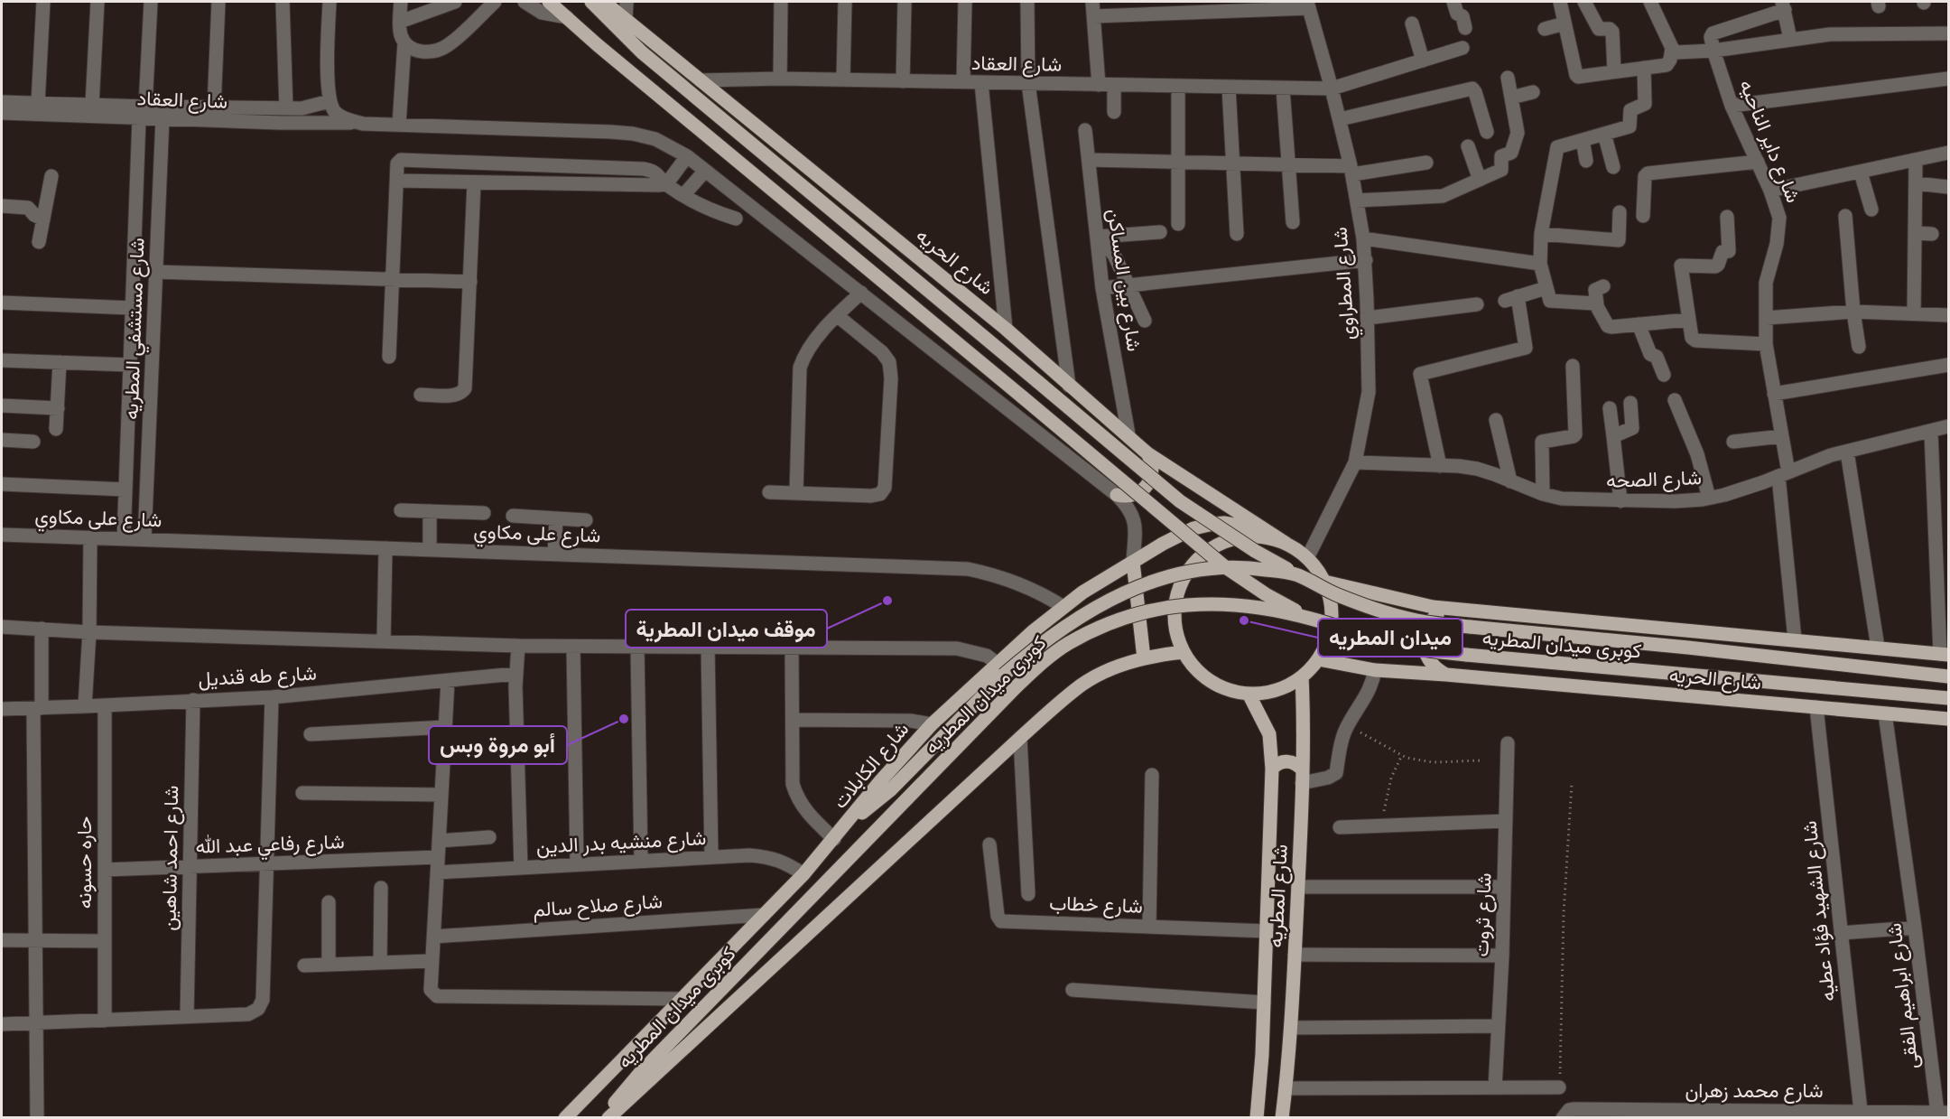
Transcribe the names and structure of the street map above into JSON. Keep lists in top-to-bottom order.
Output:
{
  "streets": {
    "main road": [
      "شارع الحريه",
      "كوبرى ميدان المطريه",
      "شارع الكابلات",
      "شارع المطريه"
    ],
    "street": [
      "شارع العقاد",
      "شارع داير الناحيه",
      "شارع بين المساكن",
      "شارع المطراوي",
      "شارع مستشفي المطريه",
      "شارع الصحه",
      "شارع على مكاوي",
      "شارع طه قنديل",
      "شارع منشيه بدر الدين",
      "شارع رفاعي عبد الله",
      "شارع احمد شاهين",
      "حاره حسونه",
      "شارع خطاب",
      "شارع صلاح سالم",
      "شارع الشهيد فؤاد عطيه",
      "شارع ثروت",
      "شارع ابراهيم الفقى",
      "شارع محمد زهران"
    ]
  },
  "crossings": [
    ["شارع العقاد", "شارع الحريه"],
    ["شارع العقاد", "شارع المطراوي"],
    ["شارع العقاد", "شارع مستشفي المطريه"],
    ["شارع داير الناحيه", "شارع الصحه"],
    ["شارع الحريه", "شارع بين المساكن"],
    ["شارع الحريه", "شارع المطراوي"],
    ["شارع الحريه", "شارع الكابلات"],
    ["شارع الحريه", "شارع المطريه"],
    ["شارع الحريه", "شارع الشهيد فؤاد عطيه"],
    ["شارع الحريه", "شارع ابراهيم الفقى"],
    ["شارع المطراوي", "شارع الصحه"],
    ["شارع المطراوي", "شارع الكابلات"],
    ["شارع المطراوي", "شارع المطريه"],
    ["شارع مستشفي المطريه", "شارع على مكاوي"],
    ["شارع على مكاوي", "شارع الكابلات"],
    ["كوبرى ميدان المطريه", "شارع الكابلات"],
    ["شارع طه قنديل", "شارع احمد شاهين"],
    ["شارع طه قنديل", "حاره حسونه"],
    ["شارع الكابلات", "شارع منشيه بدر الدين"],
    ["شارع الكابلات", "شارع المطريه"],
    ["شارع الكابلات", "شارع صلاح سالم"],
    ["شارع رفاعي عبد الله", "شارع احمد شاهين"],
    ["شارع رفاعي عبد الله", "حاره حسونه"],
    ["شارع المطريه", "شارع خطاب"],
    ["شارع الشهيد فؤاد عطيه", "شارع محمد زهران"],
    ["شارع ابراهيم الفقى", "شارع محمد زهران"]
  ],
  "places": ["موقف ميدان المطرية", "ميدان المطريه", "أبو مروة وبس"]
}
